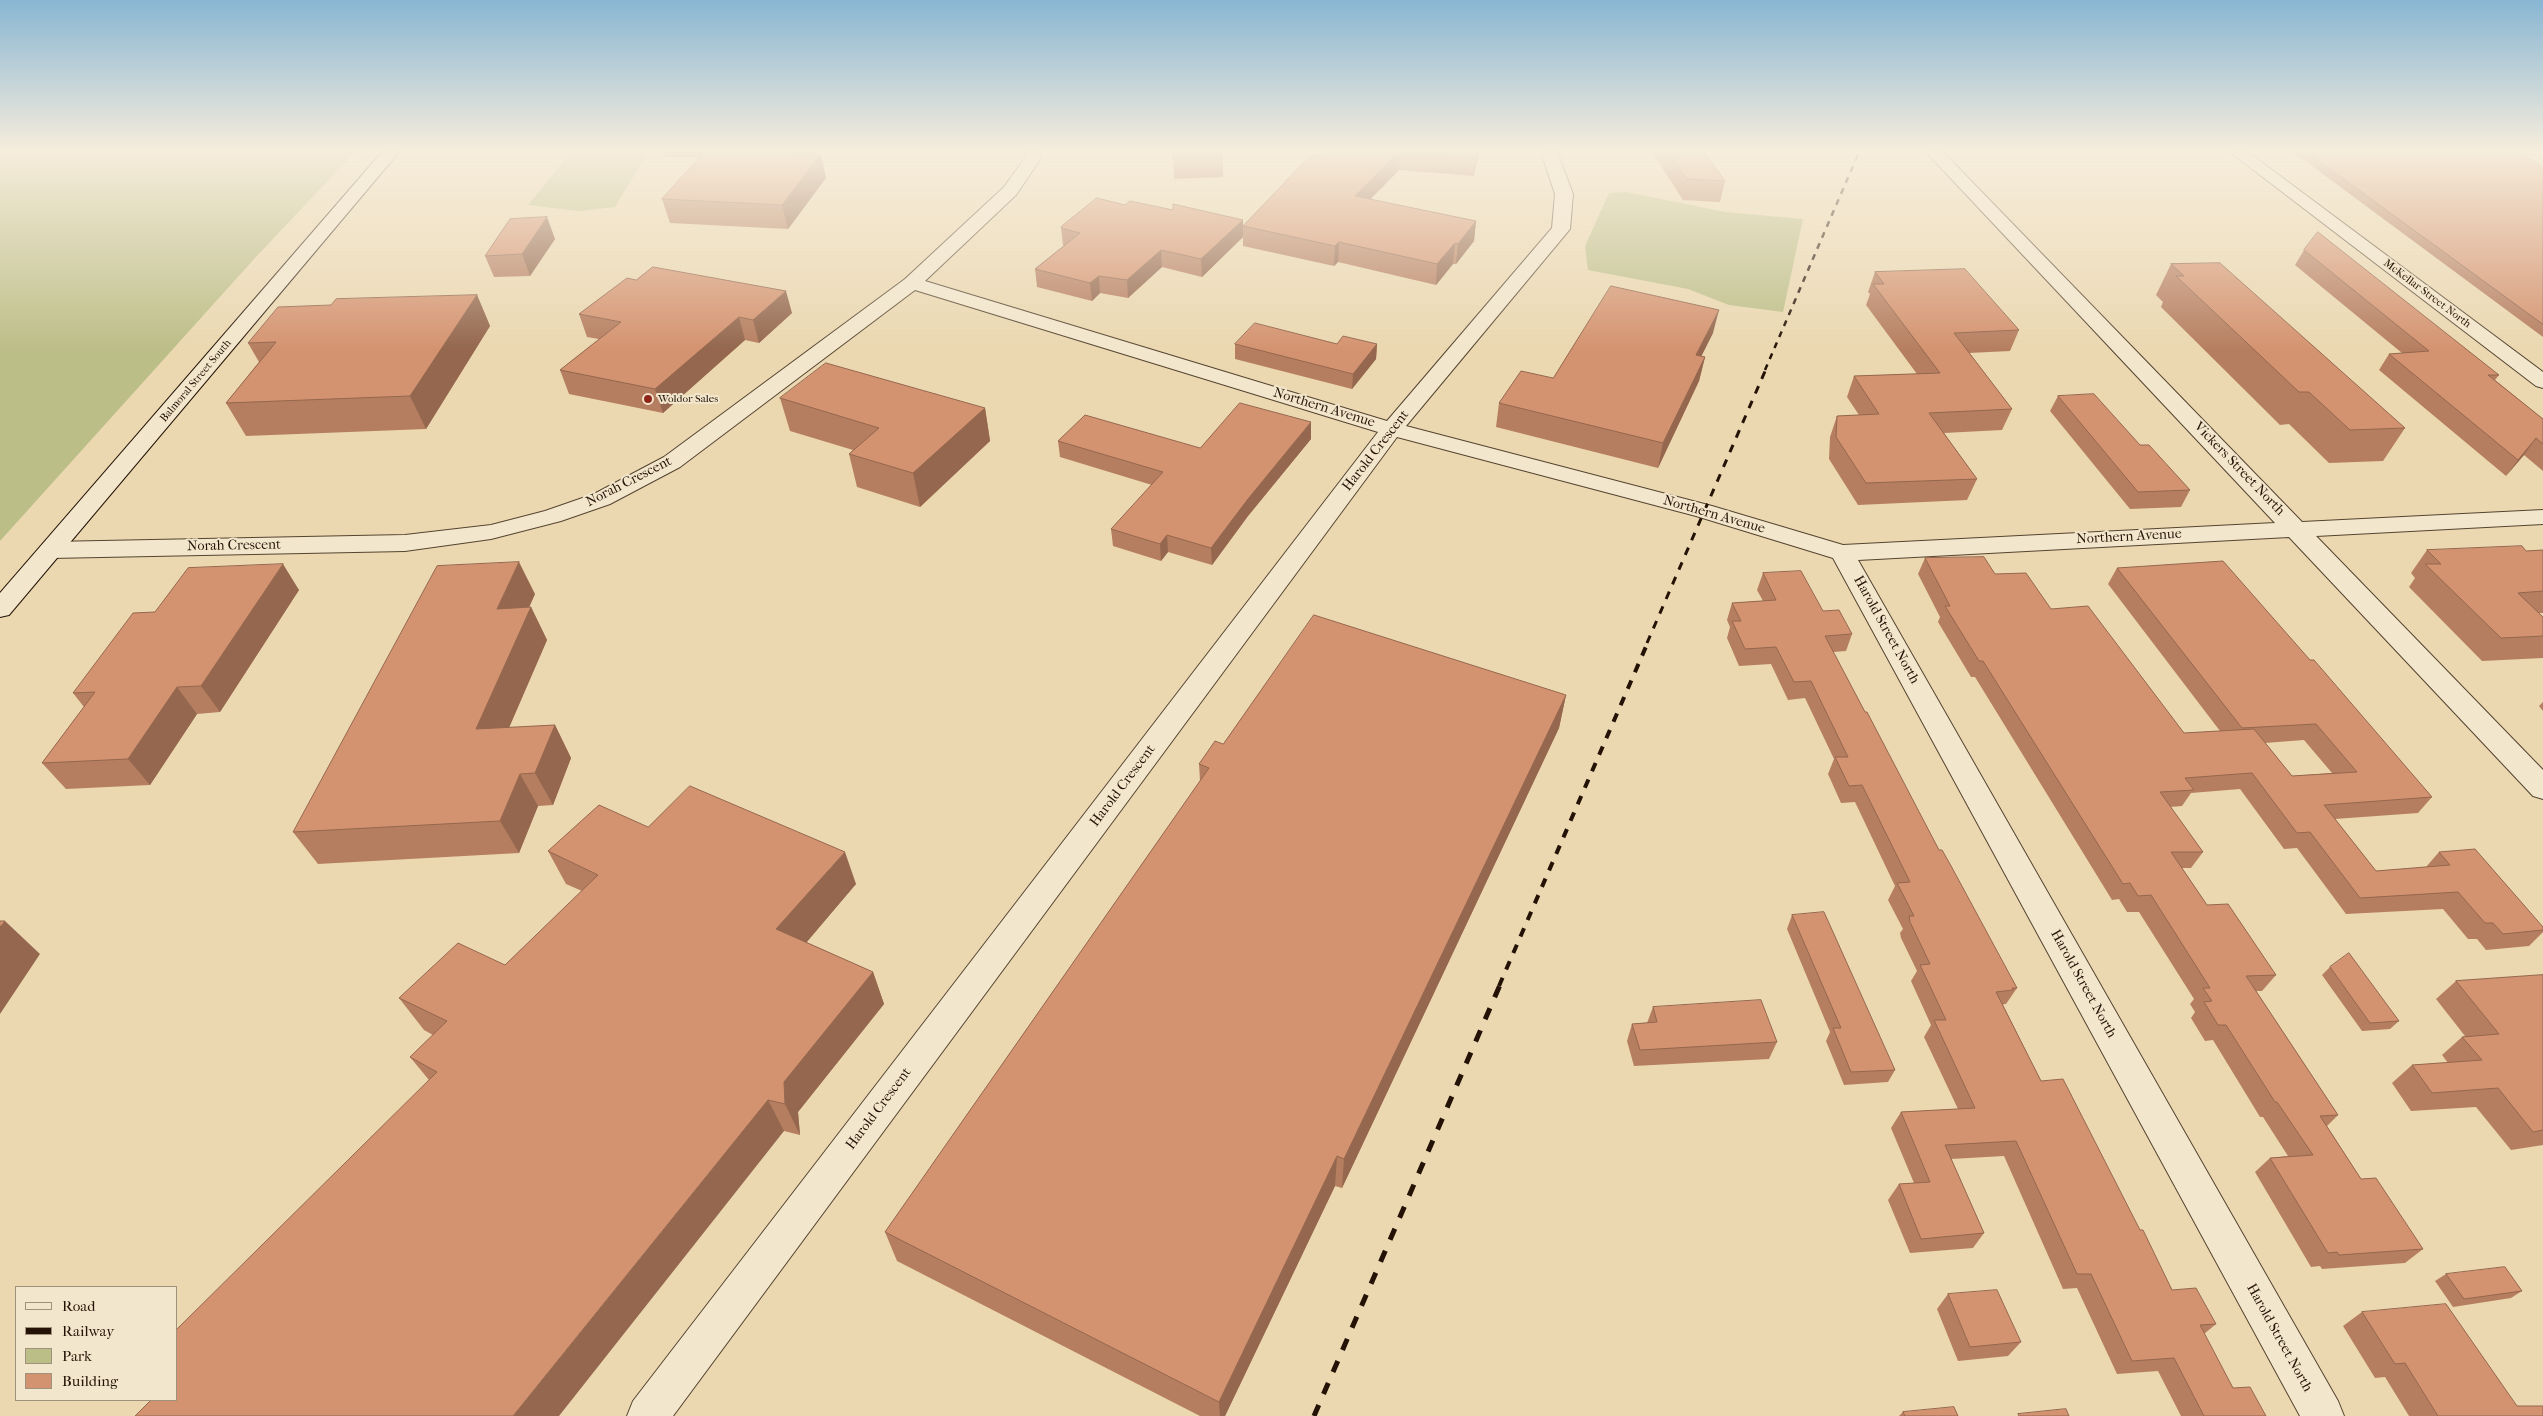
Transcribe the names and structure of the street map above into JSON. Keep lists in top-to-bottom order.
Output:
{
  "streets": {
    "street": [
      "McKellar Street North",
      "Balmoral Street South",
      "Northern Avenue",
      "Harold Crescent",
      "Vickers Street North",
      "Norah Crescent",
      "Harold Street North"
    ]
  },
  "crossings": [
    ["Balmoral Street South", "Norah Crescent"],
    ["Northern Avenue", "Harold Crescent"],
    ["Northern Avenue", "Vickers Street North"],
    ["Northern Avenue", "Norah Crescent"],
    ["Northern Avenue", "Harold Street North"]
  ],
  "places": ["Woldor Sales"],
  "legend": [
    "Road",
    "Railway",
    "Park",
    "Building"
  ]
}
